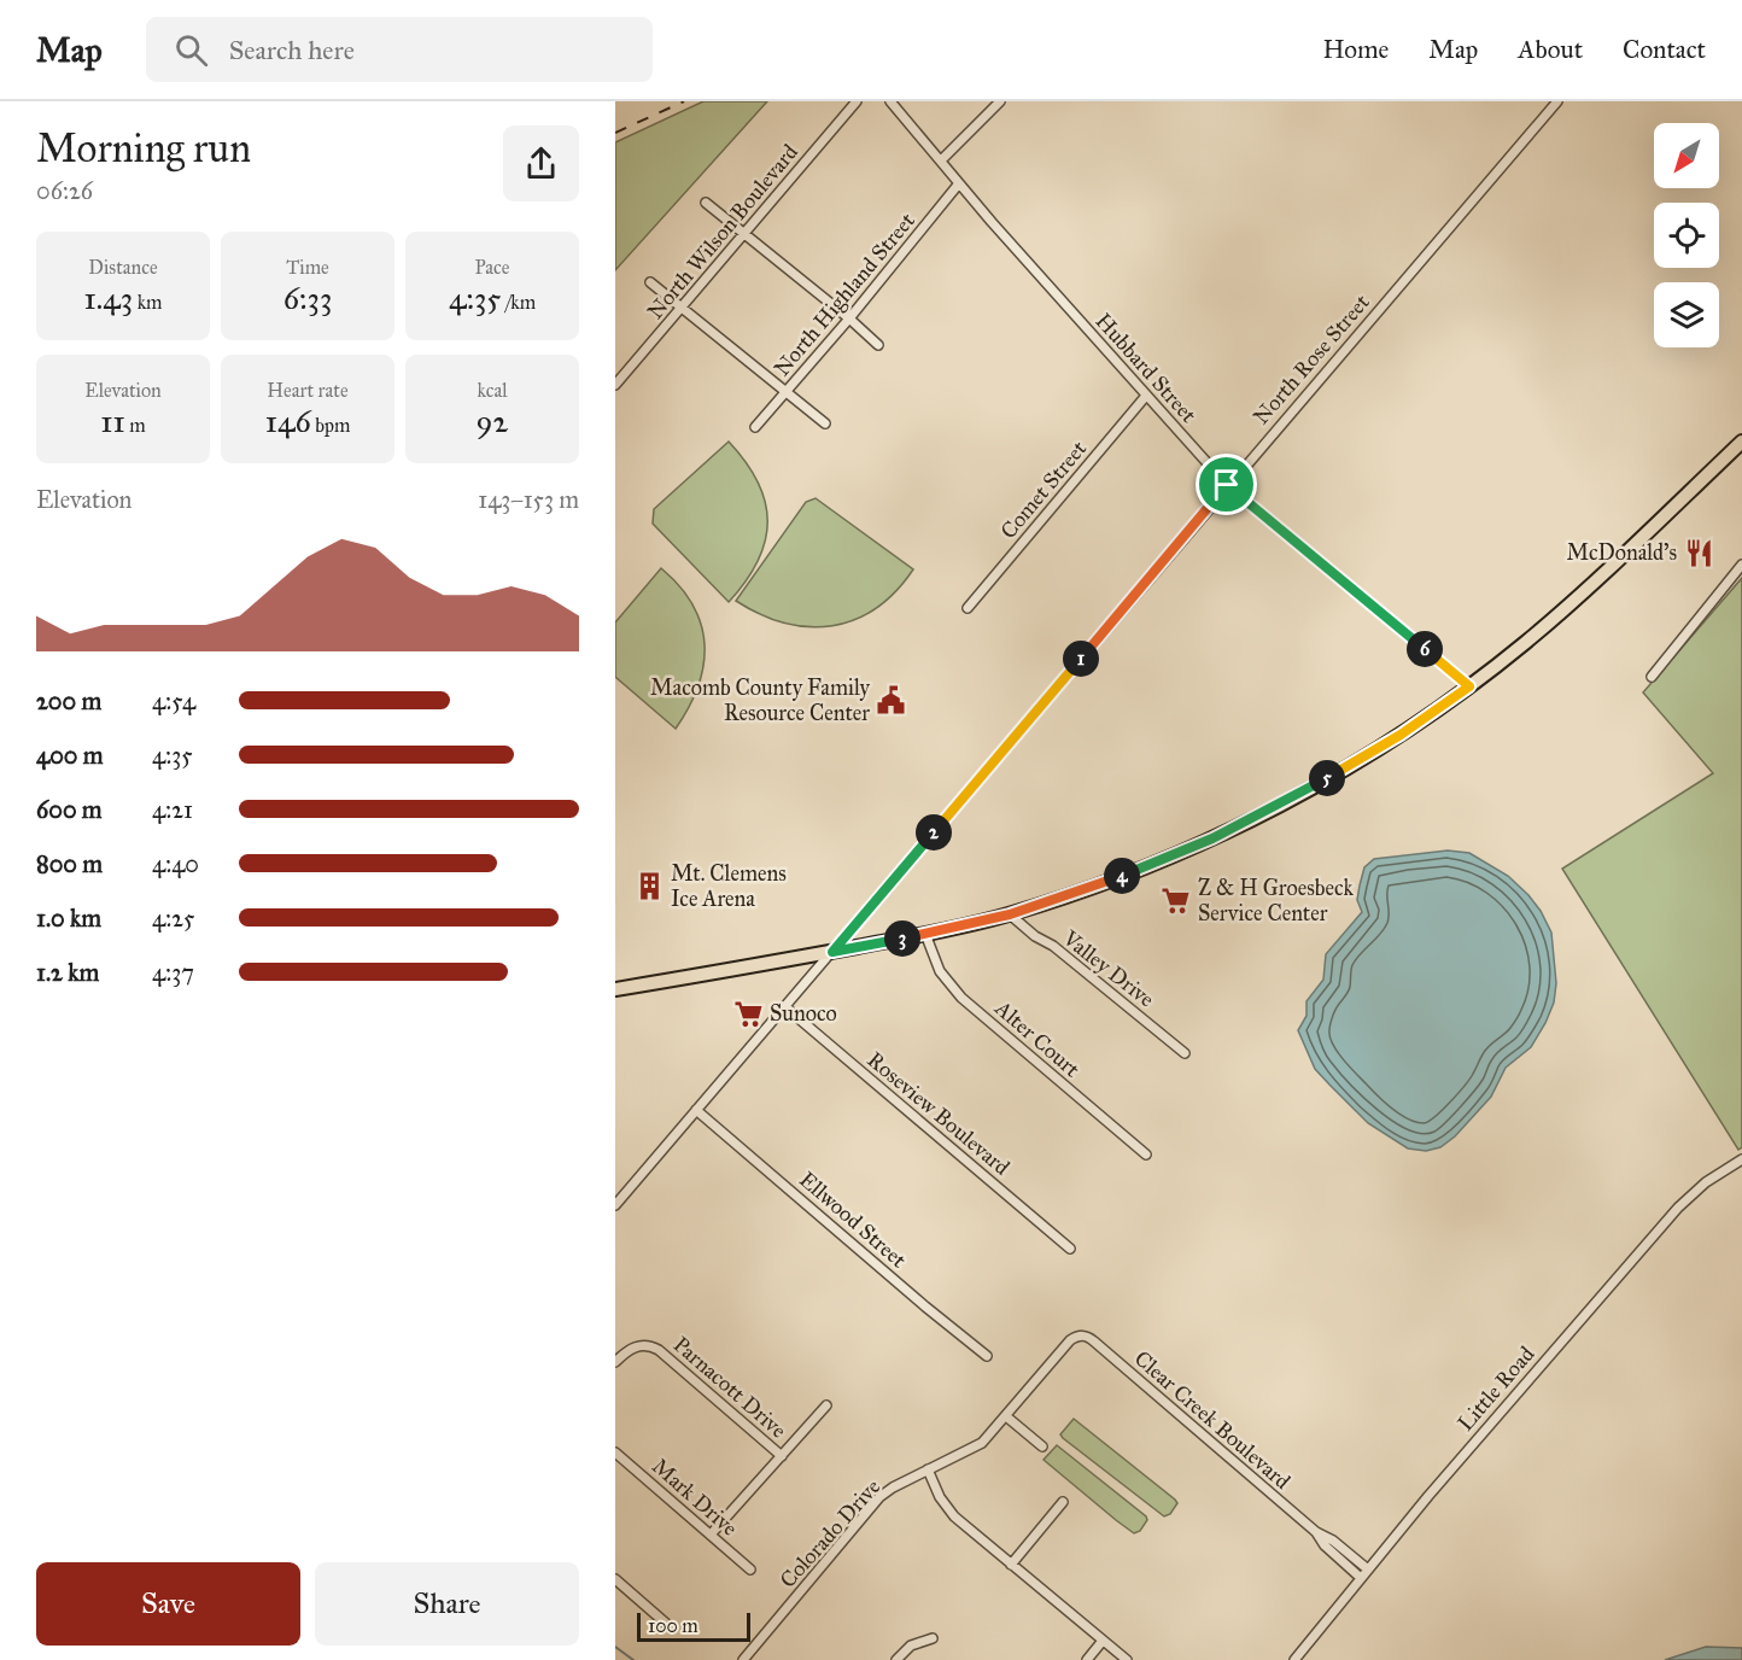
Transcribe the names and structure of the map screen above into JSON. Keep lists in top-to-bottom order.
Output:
{
  "streets": {
    "street": [
      "North Wilson Boulevard",
      "North Highland Street",
      "North Rose Street",
      "Hubbard Street",
      "Comet Street",
      "Valley Drive",
      "Alter Court",
      "Roseview Boulevard",
      "Ellwood Street",
      "Parnacott Drive",
      "Little Road",
      "Clear Creek Boulevard",
      "Mark Drive",
      "Colorado Drive"
    ]
  },
  "crossings": [
    ["North Highland Street", "Hubbard Street"],
    ["North Rose Street", "Hubbard Street"],
    ["North Rose Street", "Roseview Boulevard"],
    ["North Rose Street", "Ellwood Street"],
    ["Hubbard Street", "Comet Street"],
    ["Little Road", "Clear Creek Boulevard"],
    ["Clear Creek Boulevard", "Colorado Drive"]
  ],
  "places": {
    "restaurant": ["McDonald's"],
    "public building": ["Macomb County Family Resource Center"],
    "building": ["Mt. Clemens Ice Arena"],
    "supermarket": ["Z & H Groesbeck Service Center", "Sunoco"]
  },
  "scale_bar": "100 m",
  "north": "bottom left",
  "page": {
    "header": "Map",
    "search": "Search here",
    "nav": [
      "Home",
      "Map",
      "About",
      "Contact"
    ],
    "heading": ["Morning run", "06:26"],
    "stats": [
      ["Distance", "1.43 km"],
      ["Time", "6:33"],
      ["Pace", "4:35 /km"],
      ["Elevation", "11 m"],
      ["Heart rate", "146 bpm"],
      ["kcal", "92"]
    ],
    "chart": ["Elevation", "143–153 m"],
    "pins": [
      "6",
      "1",
      "5",
      "2",
      "4",
      "3"
    ],
    "list": [
      {
        "name": "200 m",
        "note": "4:54"
      },
      {
        "name": "400 m",
        "note": "4:35"
      },
      {
        "name": "600 m",
        "note": "4:21"
      },
      {
        "name": "800 m",
        "note": "4:40"
      },
      {
        "name": "1.0 km",
        "note": "4:25"
      },
      {
        "name": "1.2 km",
        "note": "4:37"
      }
    ],
    "buttons": ["Save", "Share"],
    "scale": "100 m"
  }
}
